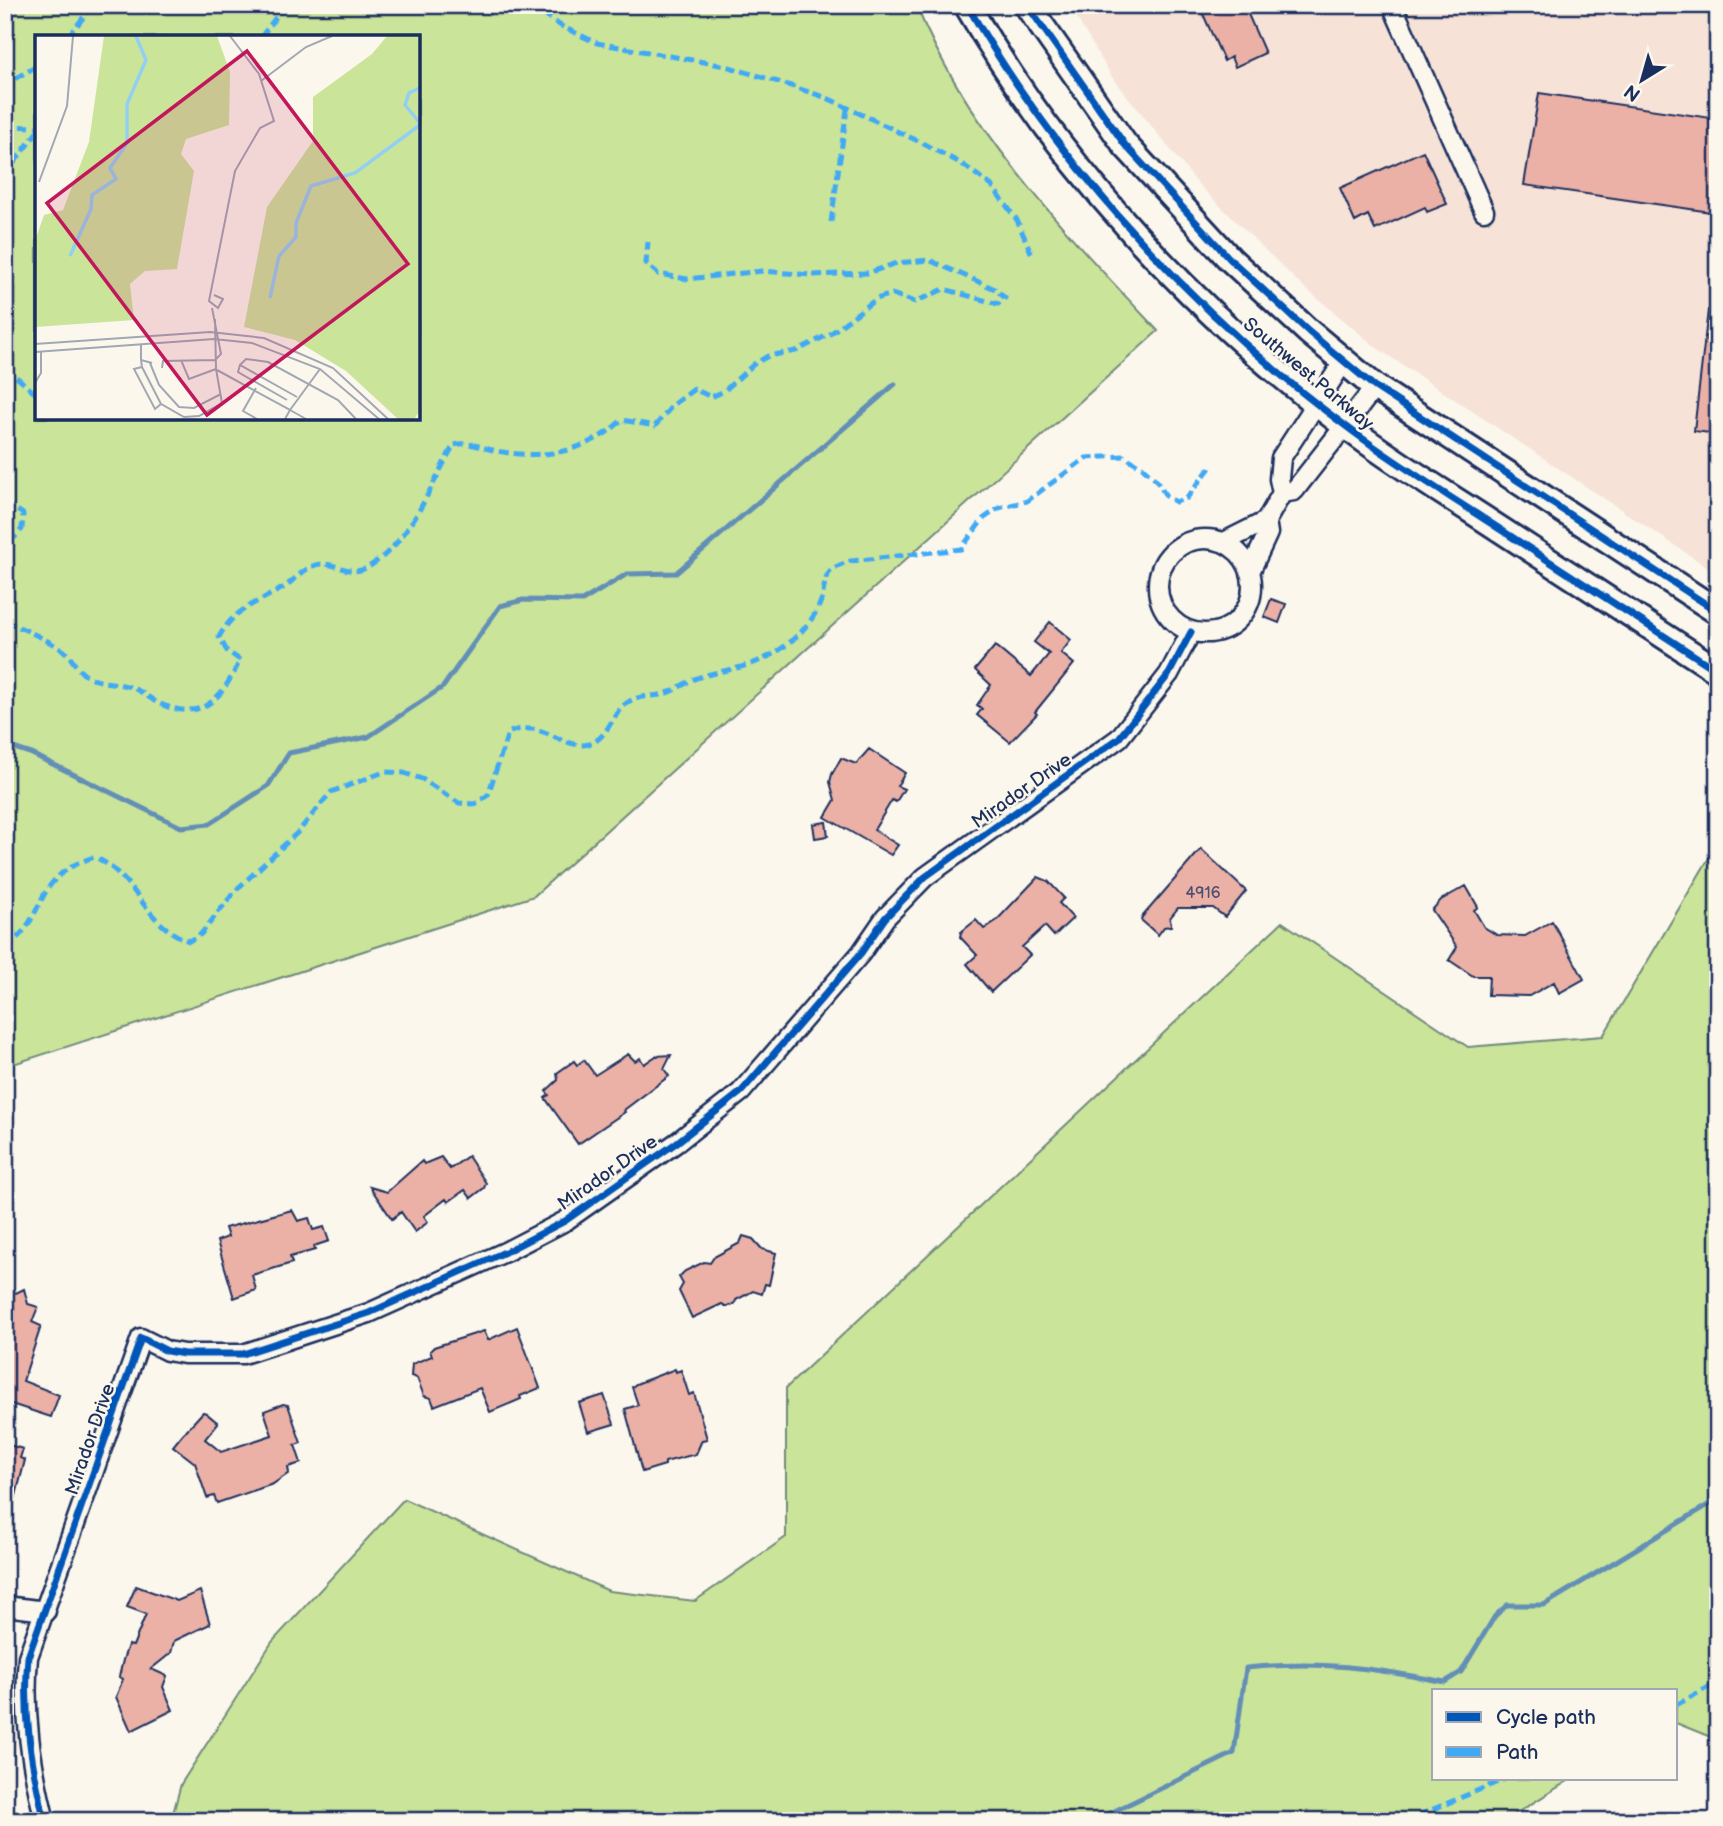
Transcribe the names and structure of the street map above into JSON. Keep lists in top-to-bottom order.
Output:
{
  "streets": {
    "main road": ["Southwest Parkway"],
    "street": ["Mirador Drive"]
  },
  "house_numbers": ["4916"],
  "legend": ["Cycle path", "Path"],
  "north": "bottom left"
}
